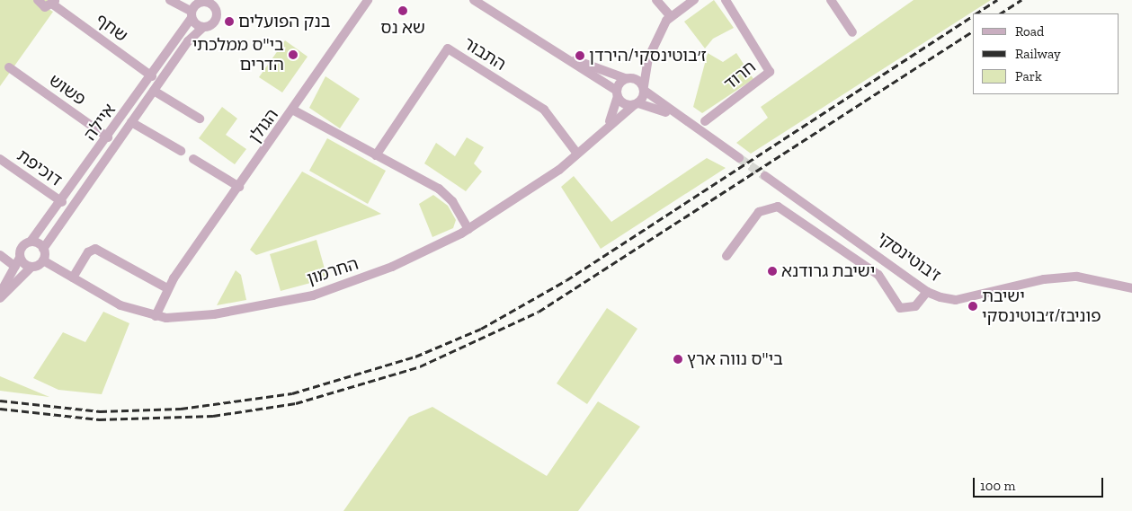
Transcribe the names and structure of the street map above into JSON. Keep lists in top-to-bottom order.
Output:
{
  "streets": {
    "street": [
      "שחף",
      "התבור",
      "חרוד",
      "פשוש",
      "איילה",
      "הגולן",
      "דוכיפת",
      "ז'בוטינסקי",
      "החרמון"
    ]
  },
  "crossings": [
    ["שחף", "איילה"],
    ["התבור", "הגולן"],
    ["התבור", "החרמון"],
    ["פשוש", "איילה"],
    ["איילה", "דוכיפת"],
    ["איילה", "החרמון"],
    ["הגולן", "החרמון"]
  ],
  "places": [
    "שא נס",
    "בנק הפועלים",
    "בי\"ס ממלכתי הדרים",
    "ז׳בוטינסקי/הירדן",
    "ישיבת גרודנא",
    "ישיבת פוניבז/ז׳בוטינסקי",
    "בי\"ס נווה ארץ"
  ],
  "legend": ["Road", "Railway", "Park"],
  "scale_bar": "100 m"
}
